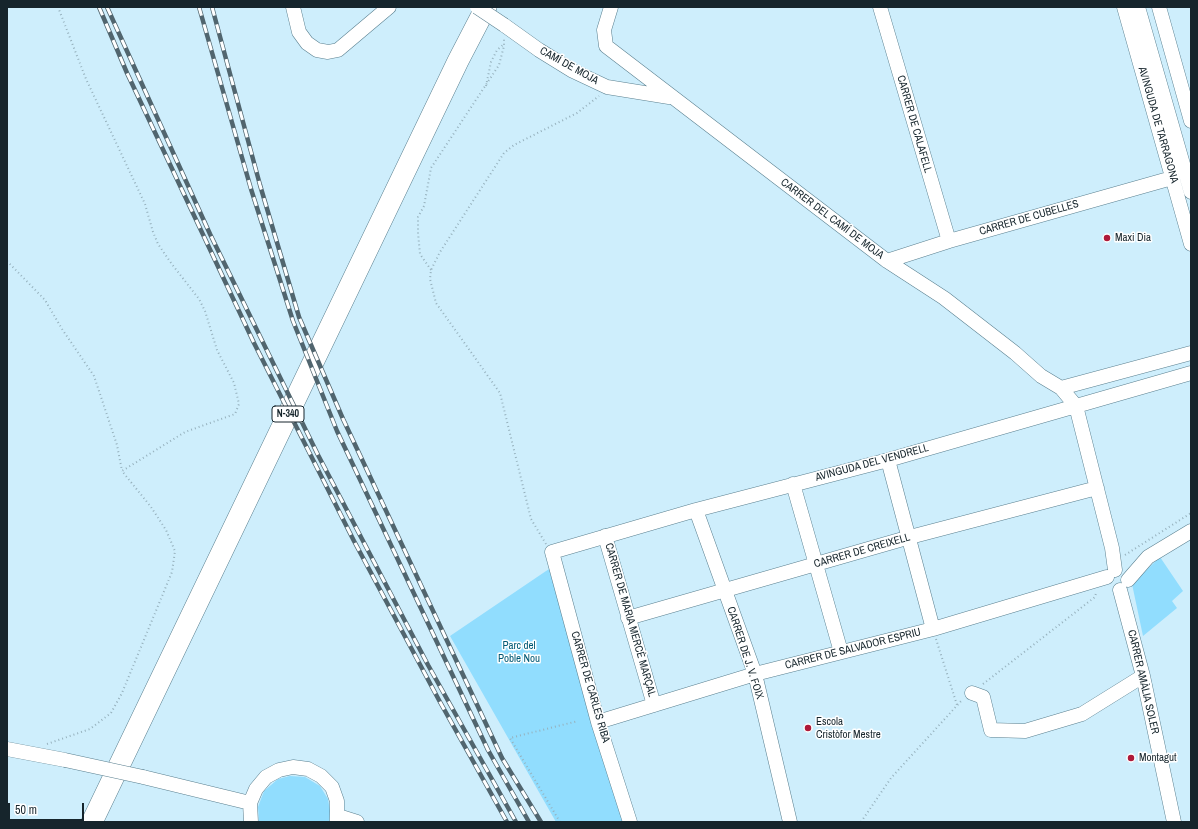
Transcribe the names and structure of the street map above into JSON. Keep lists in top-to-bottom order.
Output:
{
  "streets": {
    "highway": ["N-340"],
    "street": [
      "CAMÍ DE MOJA",
      "CARRER DE CALAFELL",
      "AVINGUDA DE TARRAGONA",
      "CARRER DE CUBELLES",
      "CARRER DEL CAMÍ DE MOJA",
      "AVINGUDA DEL VENDRELL",
      "CARRER DE CREIXELL",
      "CARRER DE MARIA MERCÈ MARÇAL",
      "CARRER DE SALVADOR ESPRIU",
      "CARRER DE J. V. FOIX",
      "CARRER AMÀLIA SOLER",
      "CARRER DE CARLES RIBA"
    ]
  },
  "crossings": [
    ["CAMÍ DE MOJA", "CARRER DEL CAMÍ DE MOJA"],
    ["CARRER DE CALAFELL", "CARRER DE CUBELLES"],
    ["AVINGUDA DE TARRAGONA", "CARRER DE CUBELLES"],
    ["CARRER DE CUBELLES", "CARRER DEL CAMÍ DE MOJA"],
    ["AVINGUDA DEL VENDRELL", "CARRER DE MARIA MERCÈ MARÇAL"],
    ["AVINGUDA DEL VENDRELL", "CARRER DE J. V. FOIX"],
    ["AVINGUDA DEL VENDRELL", "CARRER DE CARLES RIBA"],
    ["CARRER DE CREIXELL", "CARRER DE MARIA MERCÈ MARÇAL"],
    ["CARRER DE CREIXELL", "CARRER DE J. V. FOIX"],
    ["CARRER DE MARIA MERCÈ MARÇAL", "CARRER DE SALVADOR ESPRIU"],
    ["CARRER DE SALVADOR ESPRIU", "CARRER DE J. V. FOIX"],
    ["CARRER DE SALVADOR ESPRIU", "CARRER DE CARLES RIBA"]
  ],
  "parks": ["Parc del Poble Nou"],
  "places": ["Maxi Dia", "Escola Cristòfor Mestre", "Montagut"],
  "scale_bar": "50 m"
}
